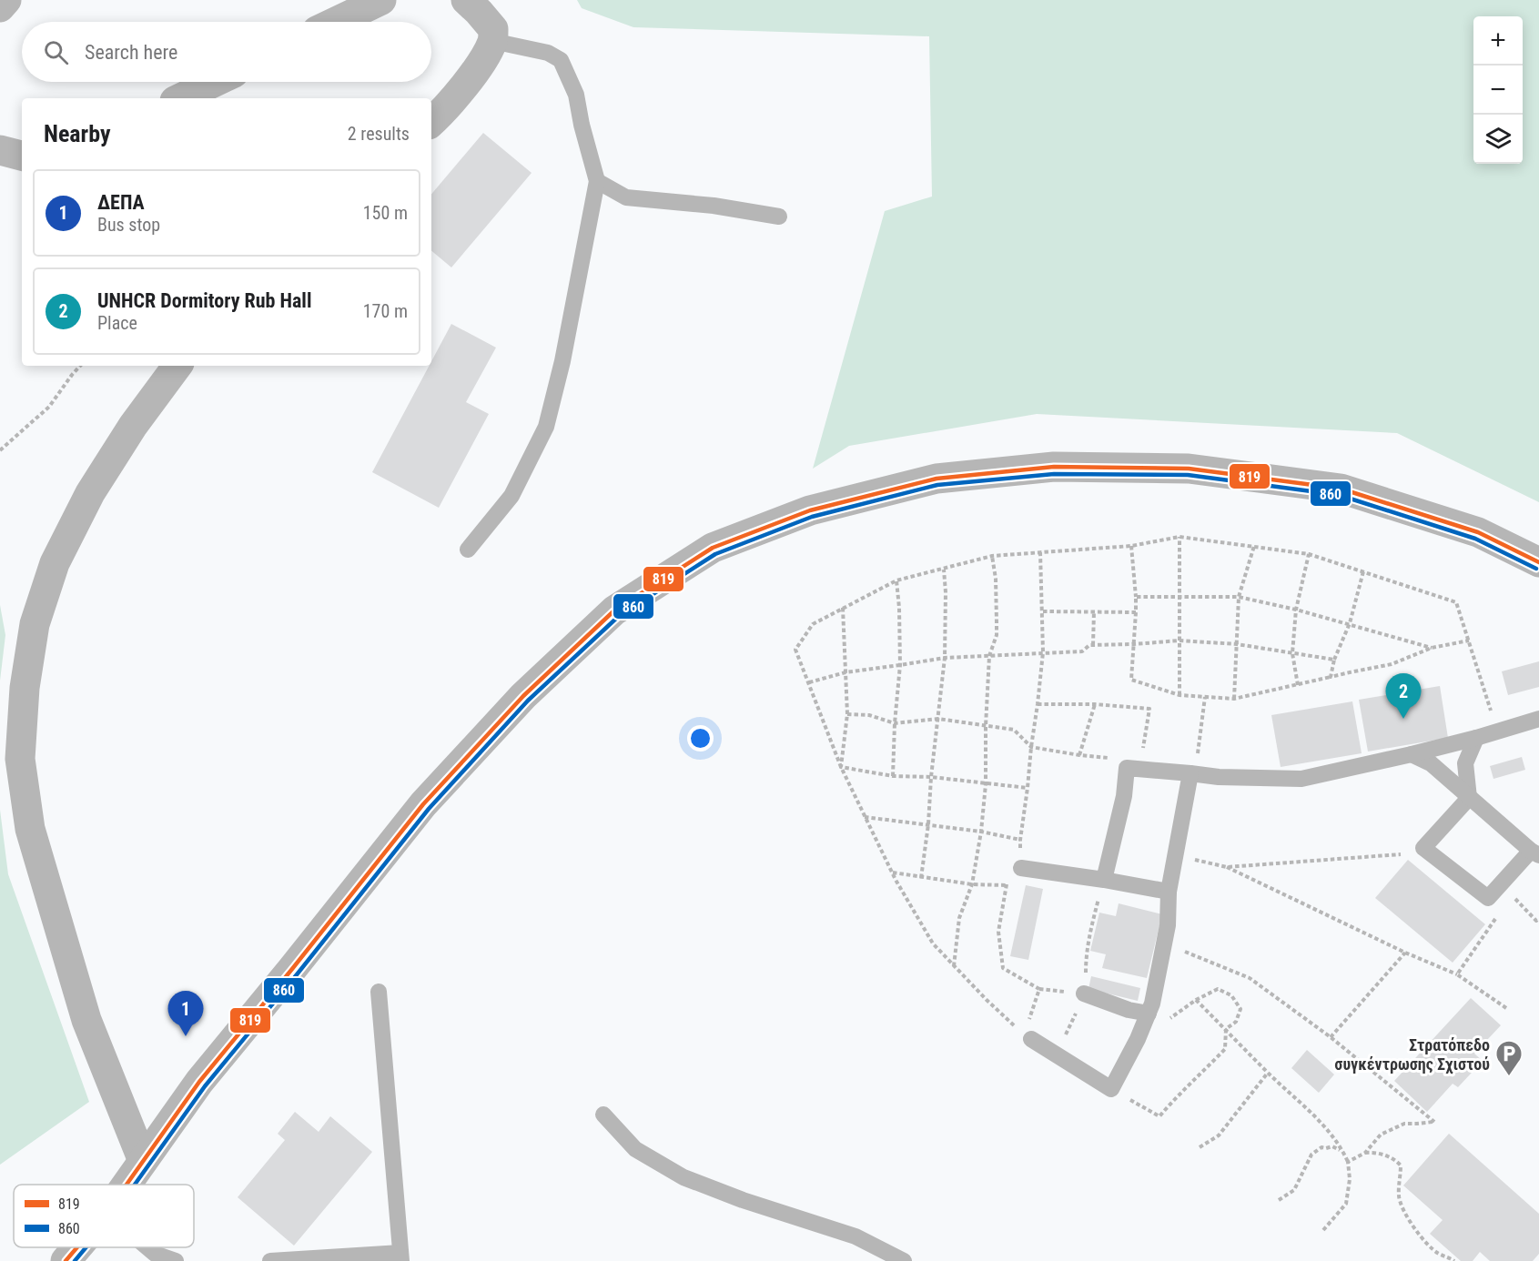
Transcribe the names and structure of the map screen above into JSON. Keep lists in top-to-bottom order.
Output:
{
  "places": {
    "parking": ["Στρατόπεδο συγκέντρωσης Σχιστού"]
  },
  "lines": ["transit line 819", "transit line 860"],
  "legend": ["819", "860"],
  "page": {
    "map_buttons": ["+", "−"],
    "search": "Search here",
    "heading": ["Nearby", "2 results"],
    "list": [
      {
        "mark": "1",
        "name": "ΔΕΠΑ",
        "note": "Bus stop",
        "value": "150 m"
      },
      {
        "mark": "2",
        "name": "UNHCR Dormitory Rub Hall",
        "note": "Place",
        "value": "170 m"
      }
    ],
    "pins": ["2", "1"]
  }
}
